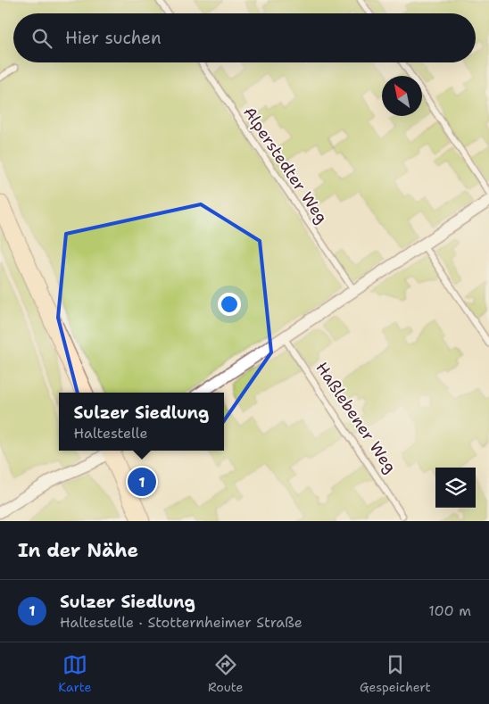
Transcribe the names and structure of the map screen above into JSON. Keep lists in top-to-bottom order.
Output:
{
  "streets": {
    "lane": ["Alperstedter Weg", "Haßlebener Weg"]
  },
  "north": "top left",
  "page": {
    "search": "Hier suchen",
    "popup": ["Sulzer Siedlung", "Haltestelle"],
    "pins": "1",
    "heading": "In der Nähe",
    "list": [
      {
        "mark": "1",
        "name": "Sulzer Siedlung",
        "note": "Haltestelle · Stotternheimer Straße",
        "value": "100 m"
      }
    ],
    "nav": ["Karte", "Route", "Gespeichert"]
  }
}
